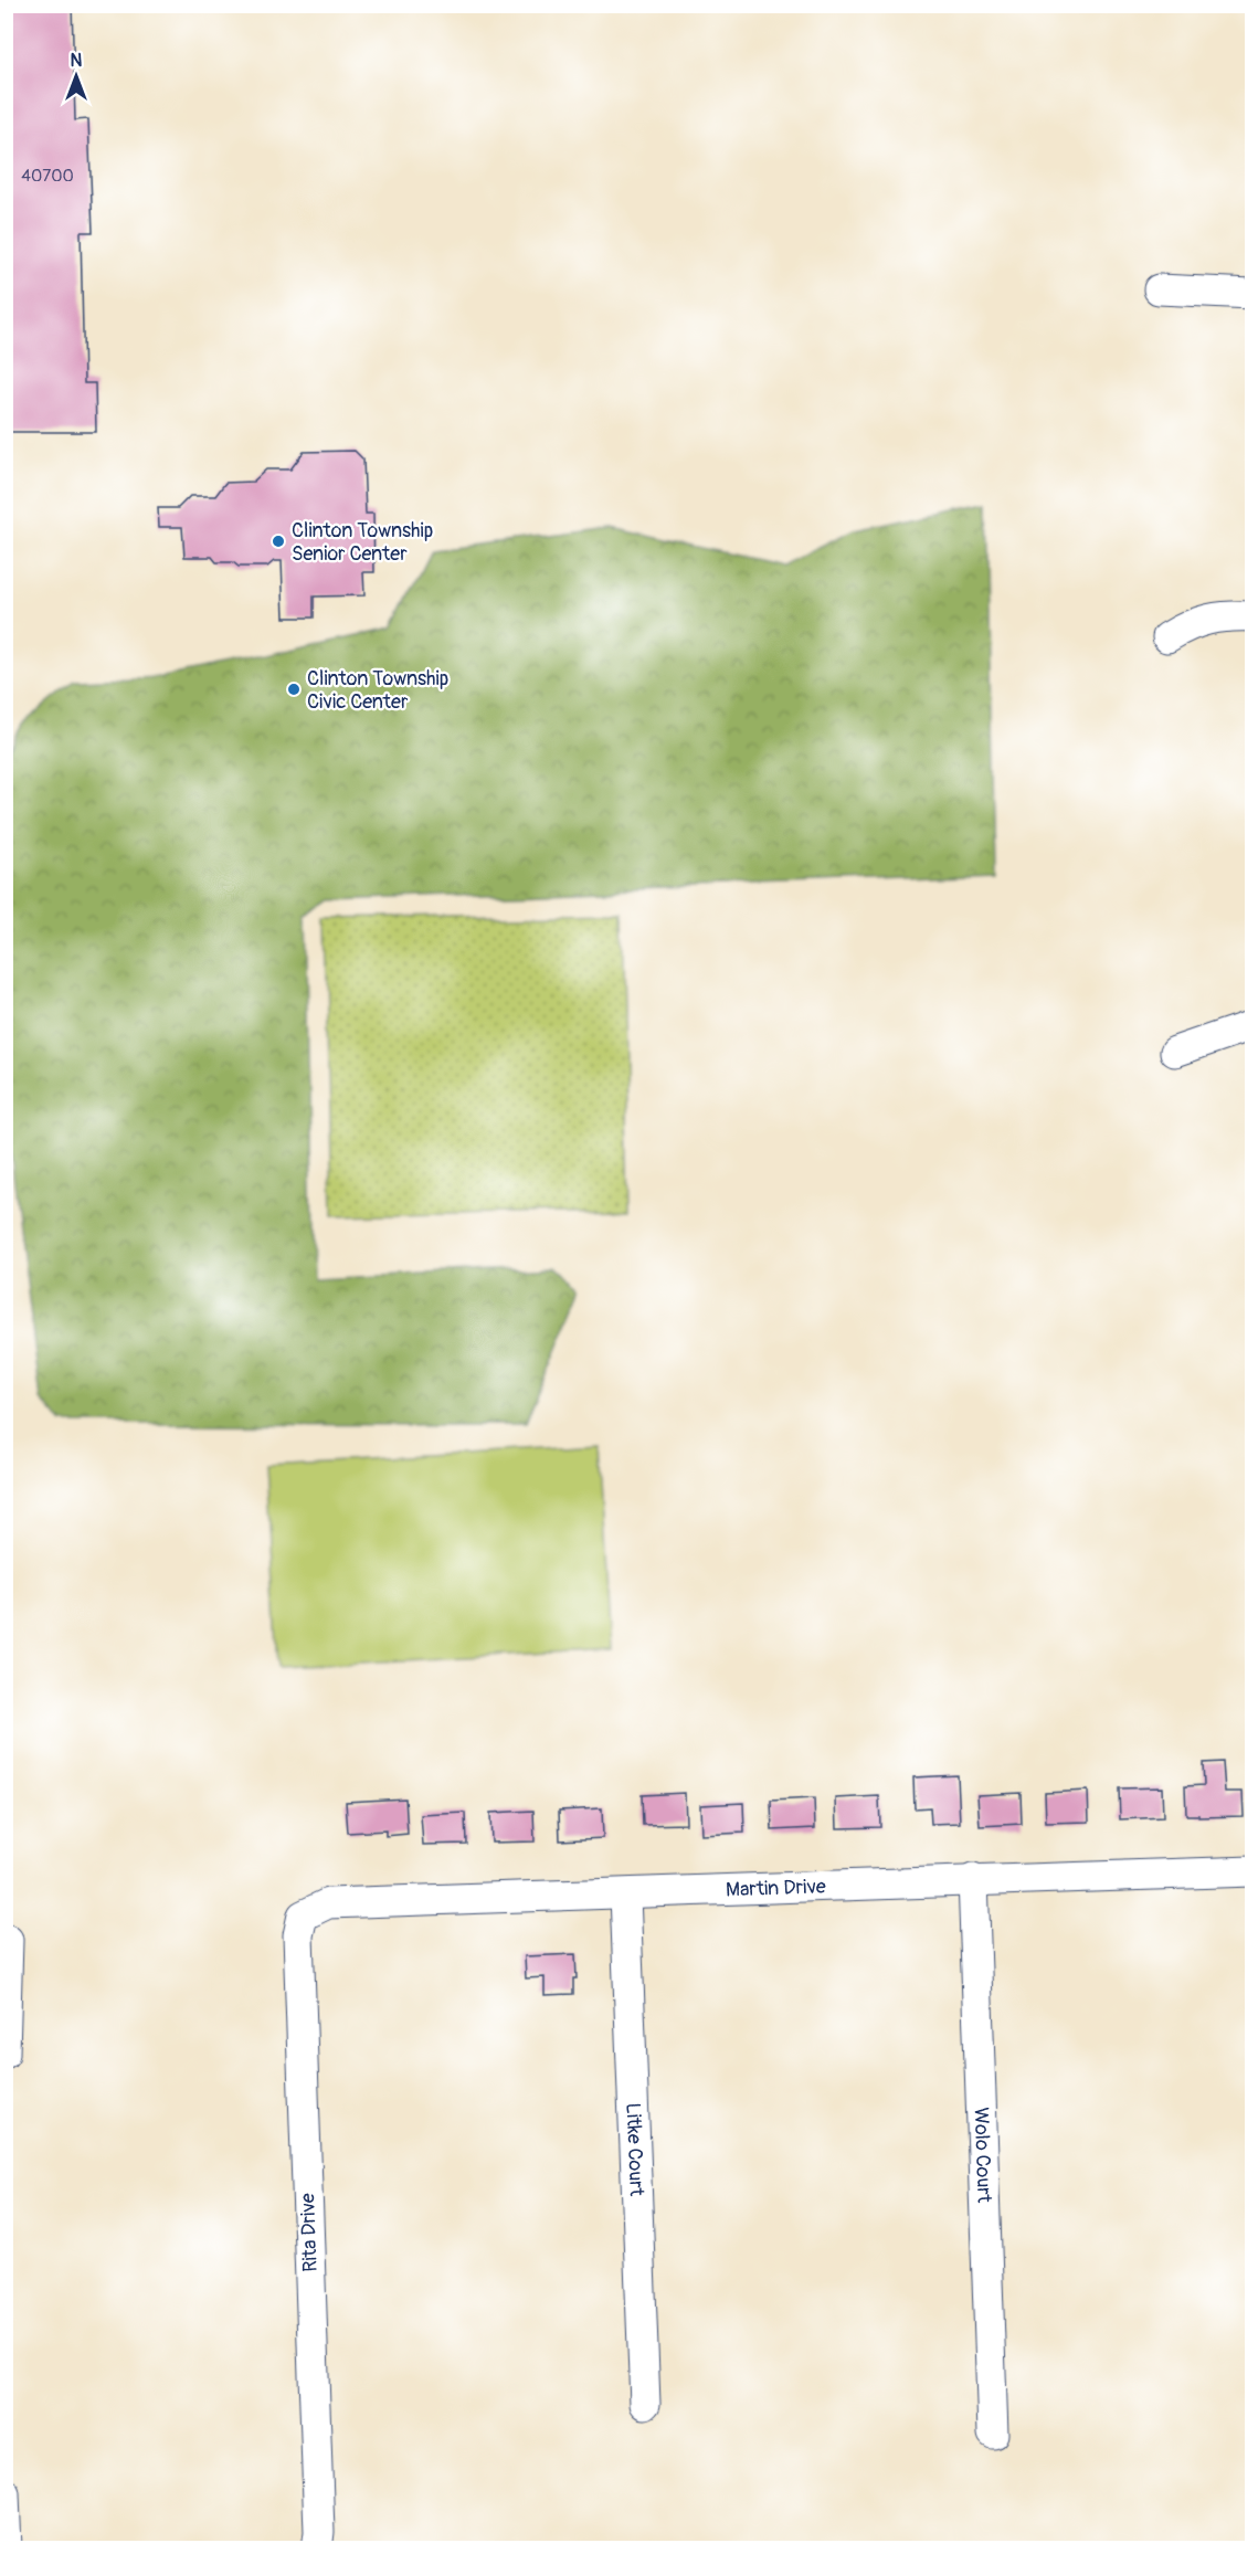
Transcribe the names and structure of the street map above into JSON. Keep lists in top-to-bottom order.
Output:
{
  "streets": {
    "street": [
      "Martin Drive",
      "Litke Court",
      "Wolo Court",
      "Rita Drive"
    ]
  },
  "crossings": [
    ["Martin Drive", "Litke Court"],
    ["Martin Drive", "Wolo Court"],
    ["Martin Drive", "Rita Drive"]
  ],
  "places": ["Clinton Township Senior Center", "Clinton Township Civic Center"],
  "house_numbers": ["40700"],
  "north": "top"
}
